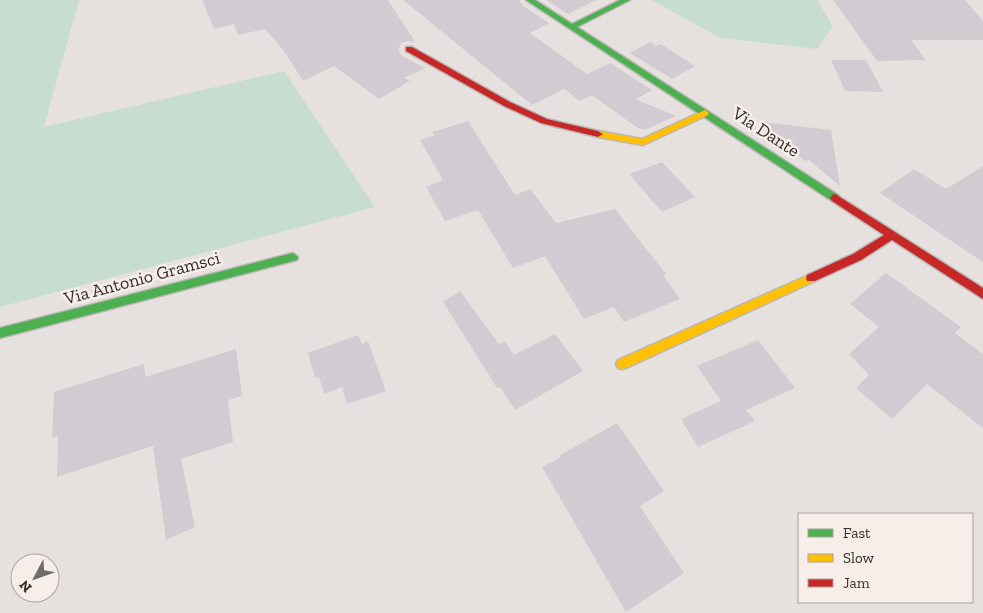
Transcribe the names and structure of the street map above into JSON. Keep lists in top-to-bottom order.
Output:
{
  "streets": {
    "street": ["Via Dante", "Via Antonio Gramsci"]
  },
  "legend": ["Fast", "Slow", "Jam"],
  "north": "bottom left"
}
